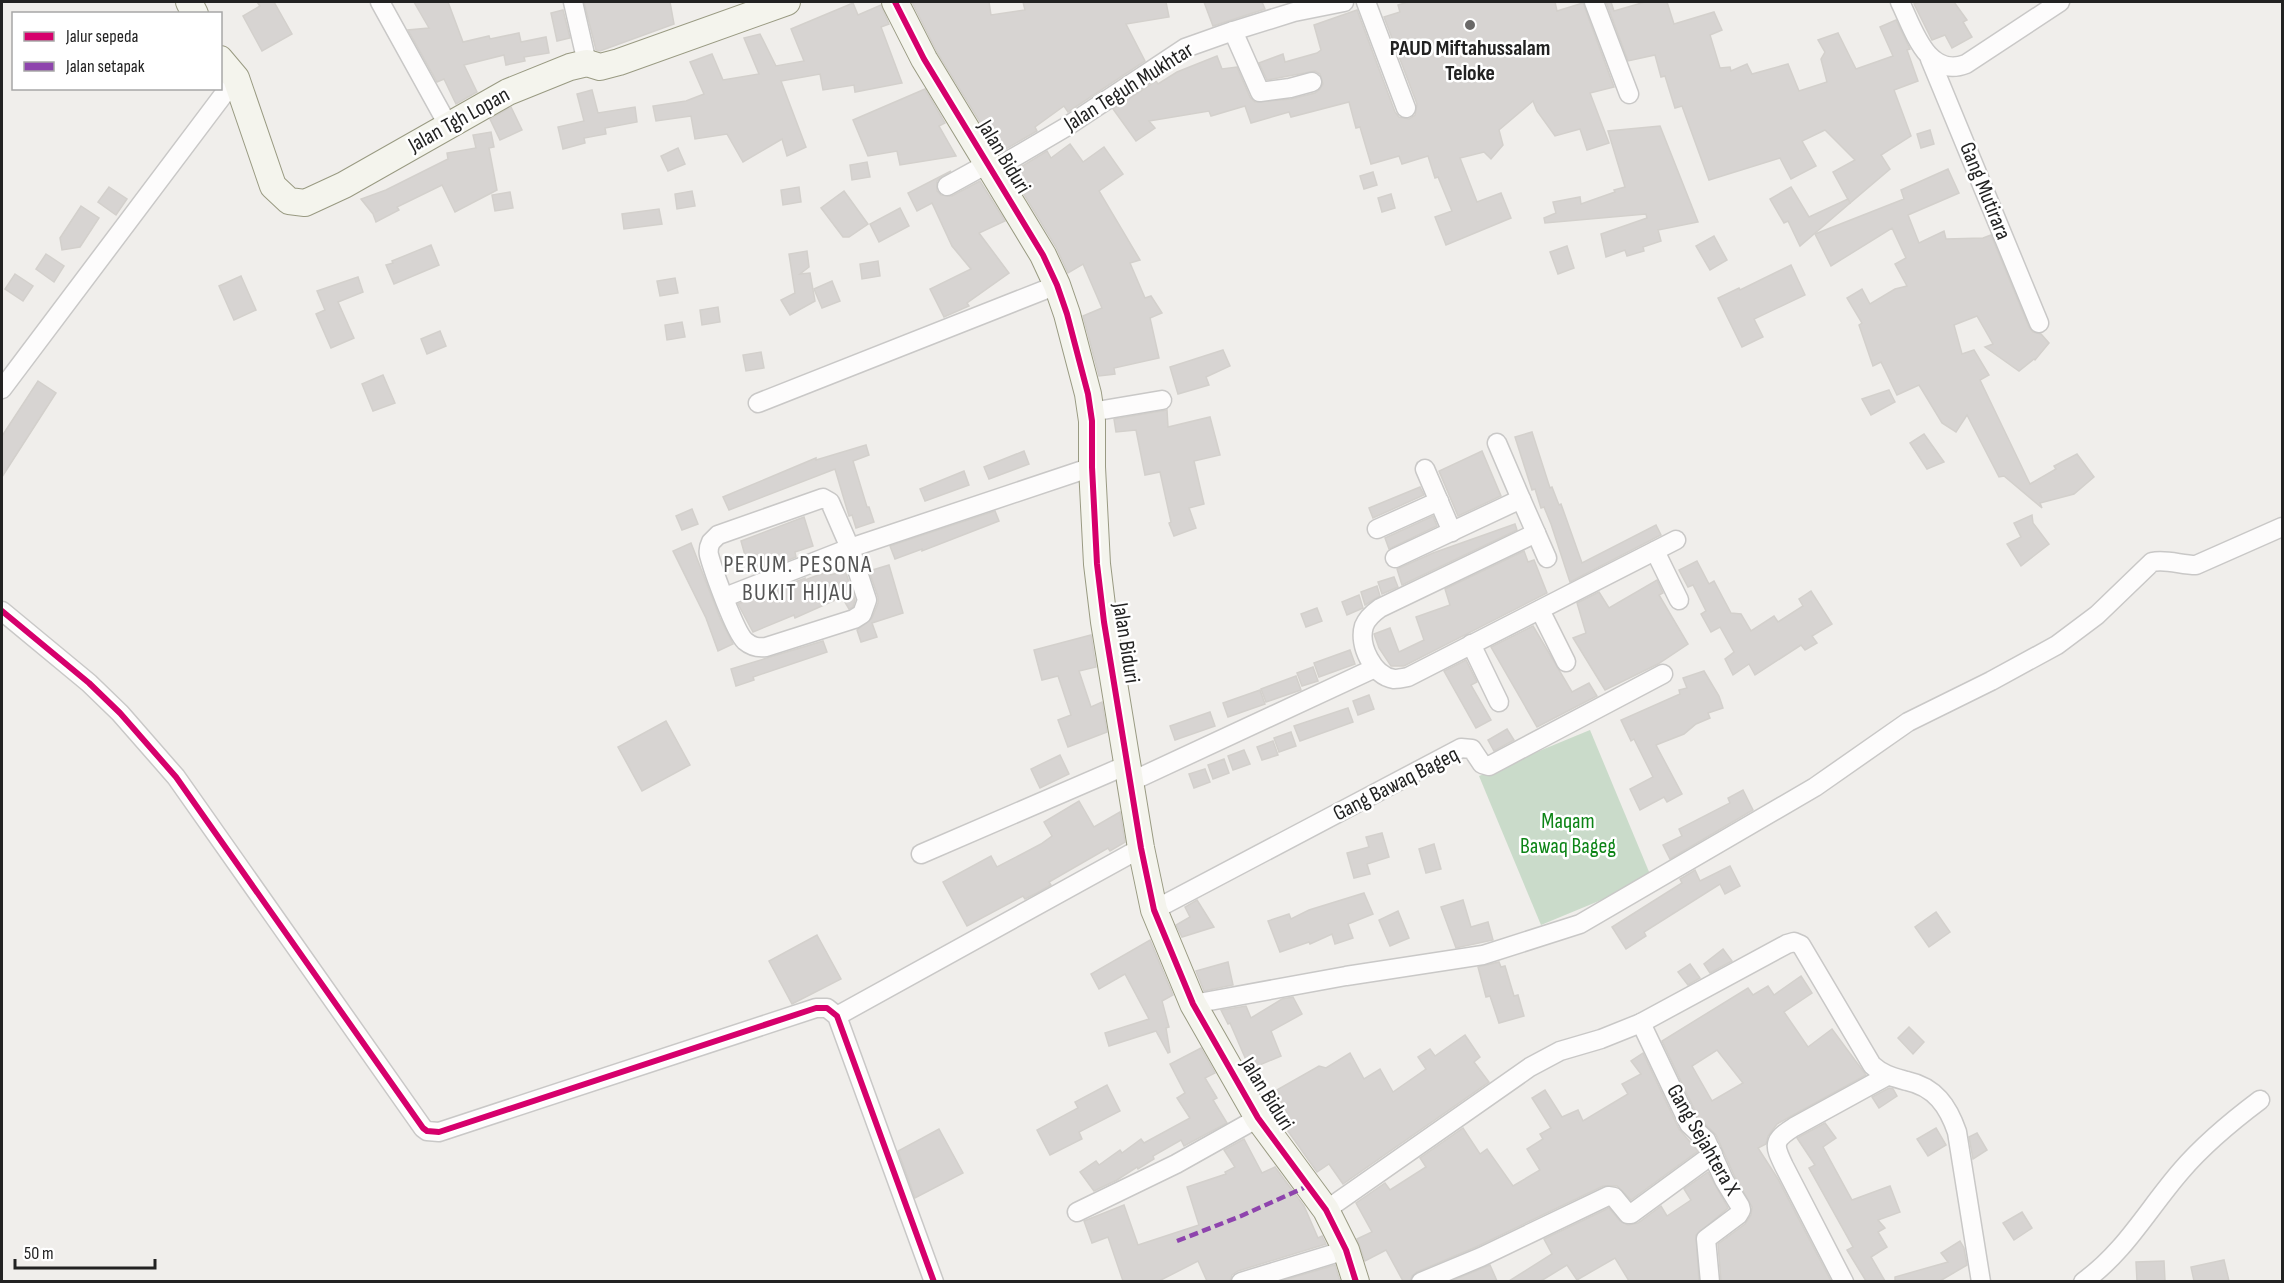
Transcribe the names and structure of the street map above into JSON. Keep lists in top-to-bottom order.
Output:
{
  "streets": {
    "street": [
      "Jalan Teguh Mukhtar",
      "Jalan Tgh Lopan",
      "Jalan Biduri",
      "Gang Mutirara",
      "Gang Bawaq Bageq",
      "Gang Sejahtera X"
    ]
  },
  "crossings": [
    ["Jalan Teguh Mukhtar", "Jalan Biduri"],
    ["Jalan Biduri", "Gang Bawaq Bageq"]
  ],
  "districts": ["PERUM. PESONA BUKIT HIJAU"],
  "parks": ["Maqam Bawaq Bageg"],
  "places": ["PAUD Miftahussalam Teloke"],
  "legend": ["Jalur sepeda", "Jalan setapak"],
  "scale_bar": "50 m"
}
